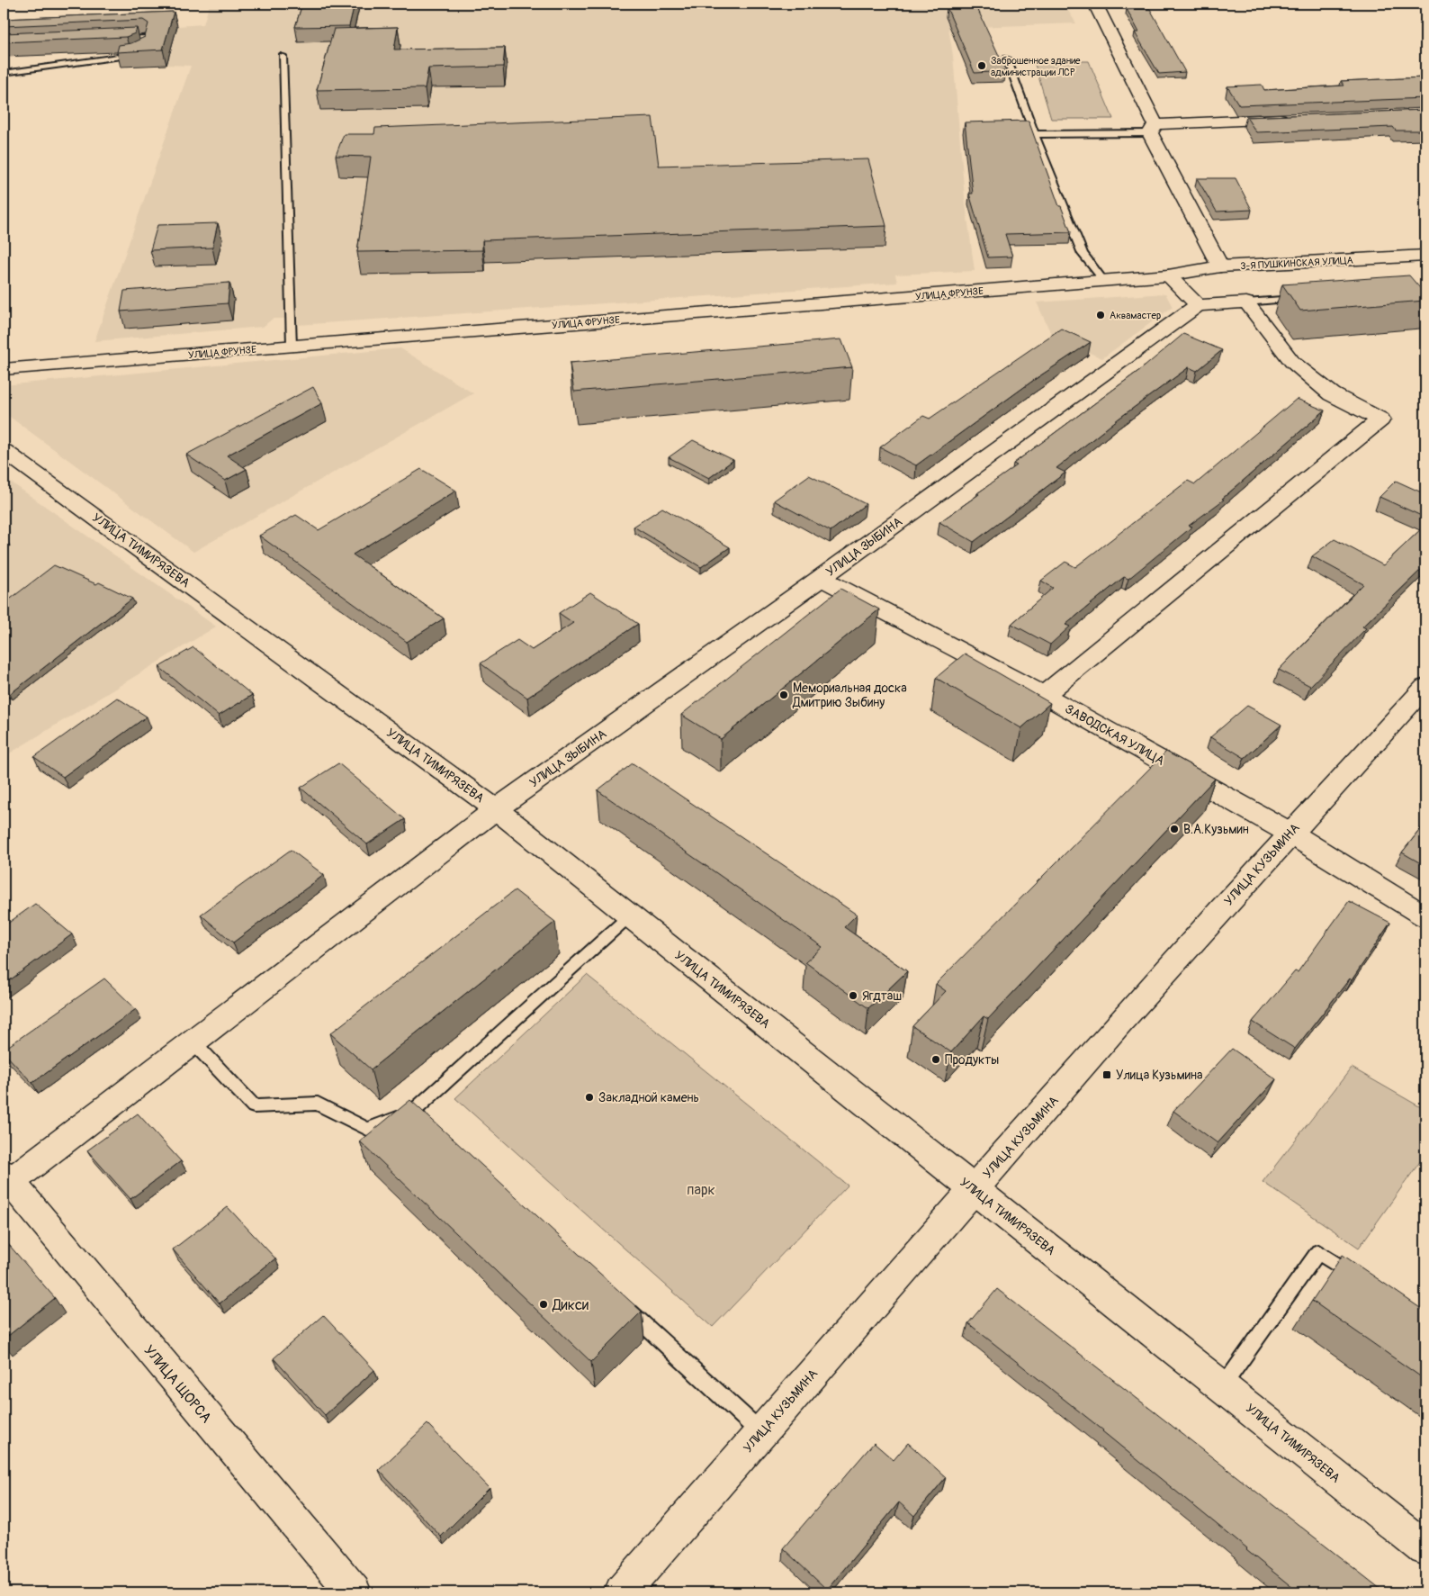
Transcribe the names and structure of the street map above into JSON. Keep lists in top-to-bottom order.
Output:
{
  "streets": {
    "street": [
      "3-Я ПУШКИНСКАЯ УЛИЦА",
      "УЛИЦА ФРУНЗЕ",
      "УЛИЦА ЗЫБИНА",
      "УЛИЦА ТИМИРЯЗЕВА",
      "ЗАВОДСКАЯ УЛИЦА",
      "УЛИЦА КУЗЬМИНА",
      "УЛИЦА ЩОРСА"
    ]
  },
  "crossings": [
    ["3-Я ПУШКИНСКАЯ УЛИЦА", "УЛИЦА ФРУНЗЕ"],
    ["УЛИЦА ЗЫБИНА", "УЛИЦА ТИМИРЯЗЕВА"],
    ["УЛИЦА ЗЫБИНА", "ЗАВОДСКАЯ УЛИЦА"],
    ["УЛИЦА ЗЫБИНА", "УЛИЦА ЩОРСА"],
    ["УЛИЦА ТИМИРЯЗЕВА", "УЛИЦА КУЗЬМИНА"],
    ["ЗАВОДСКАЯ УЛИЦА", "УЛИЦА КУЗЬМИНА"]
  ],
  "parks": ["парк"],
  "places": {
    "other": [
      "Заброшенное здание администрации ЛСР",
      "Аквамастер",
      "Мемориальная доска Дмитрию Зыбину",
      "В.А.Кузьмин",
      "Ягдташ",
      "Продукты",
      "Закладной камень",
      "Дикси"
    ],
    "transit": ["Улица Кузьмина"]
  }
}
